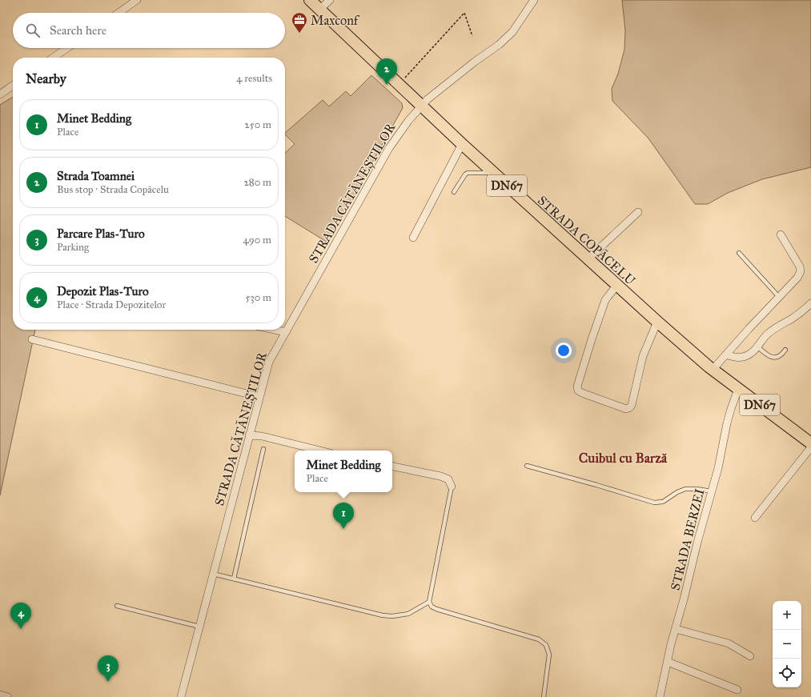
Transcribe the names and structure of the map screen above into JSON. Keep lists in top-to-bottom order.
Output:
{
  "streets": {
    "main road": ["DN67", "STRADA COPĂCELU"],
    "street": ["STRADA CĂTĂNEȘTILOR", "STRADA BERZEI"]
  },
  "crossings": [
    ["DN67", "STRADA COPĂCELU"],
    ["DN67", "STRADA BERZEI"],
    ["STRADA CĂTĂNEȘTILOR", "STRADA COPĂCELU"]
  ],
  "districts": ["Cuibul cu Barză"],
  "places": {
    "office": ["Maxconf"]
  },
  "page": {
    "search": "Search here",
    "heading": ["Nearby", "4 results"],
    "pins": [
      "2",
      "1",
      "4",
      "3"
    ],
    "list": [
      {
        "mark": "1",
        "name": "Minet Bedding",
        "note": "Place",
        "value": "250 m"
      },
      {
        "mark": "2",
        "name": "Strada Toamnei",
        "note": "Bus stop · Strada Copăcelu",
        "value": "280 m"
      },
      {
        "mark": "3",
        "name": "Parcare Plas-Turo",
        "note": "Parking",
        "value": "490 m"
      },
      {
        "mark": "4",
        "name": "Depozit Plas-Turo",
        "note": "Place · Strada Depozitelor",
        "value": "530 m"
      }
    ],
    "popup": ["Minet Bedding", "Place"],
    "map_buttons": ["+", "−"]
  }
}
